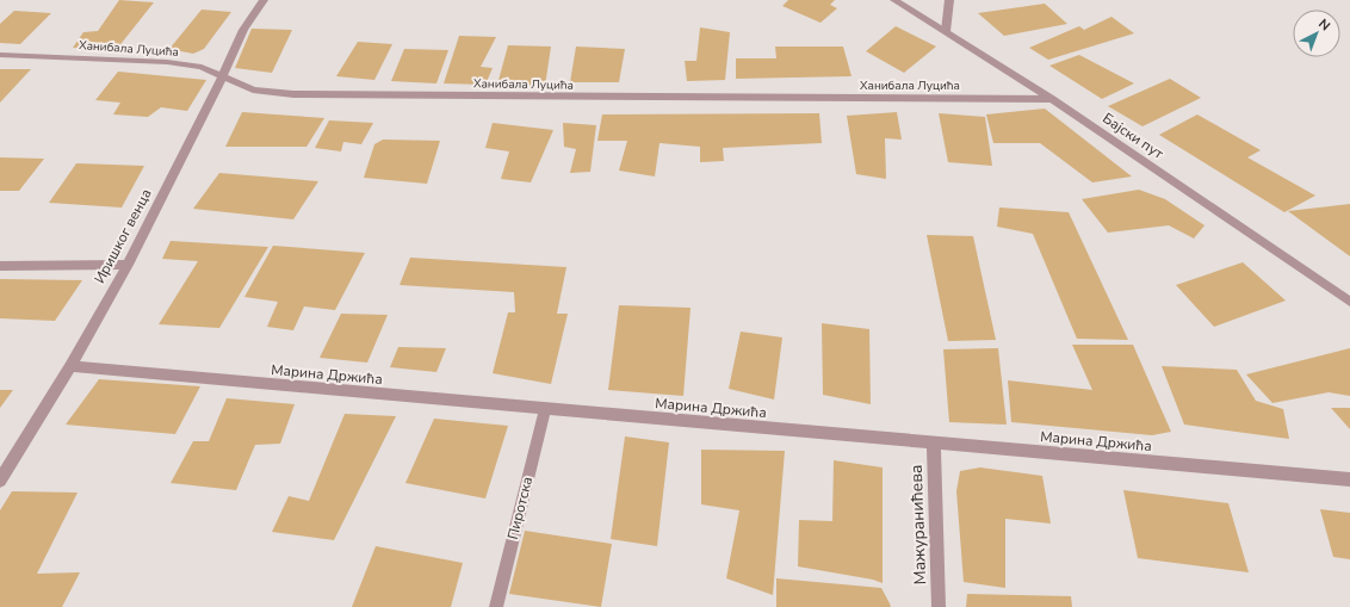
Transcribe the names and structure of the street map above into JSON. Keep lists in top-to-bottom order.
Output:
{
  "streets": {
    "street": [
      "Ханибала Луцића",
      "Бајски пут",
      "Иришког венца",
      "Марина Држића",
      "Пиротска",
      "Мажуранићева"
    ]
  },
  "crossings": [
    ["Ханибала Луцића", "Бајски пут"],
    ["Ханибала Луцића", "Иришког венца"],
    ["Иришког венца", "Марина Држића"],
    ["Марина Држића", "Пиротска"],
    ["Марина Држића", "Мажуранићева"]
  ],
  "north": "top right"
}
